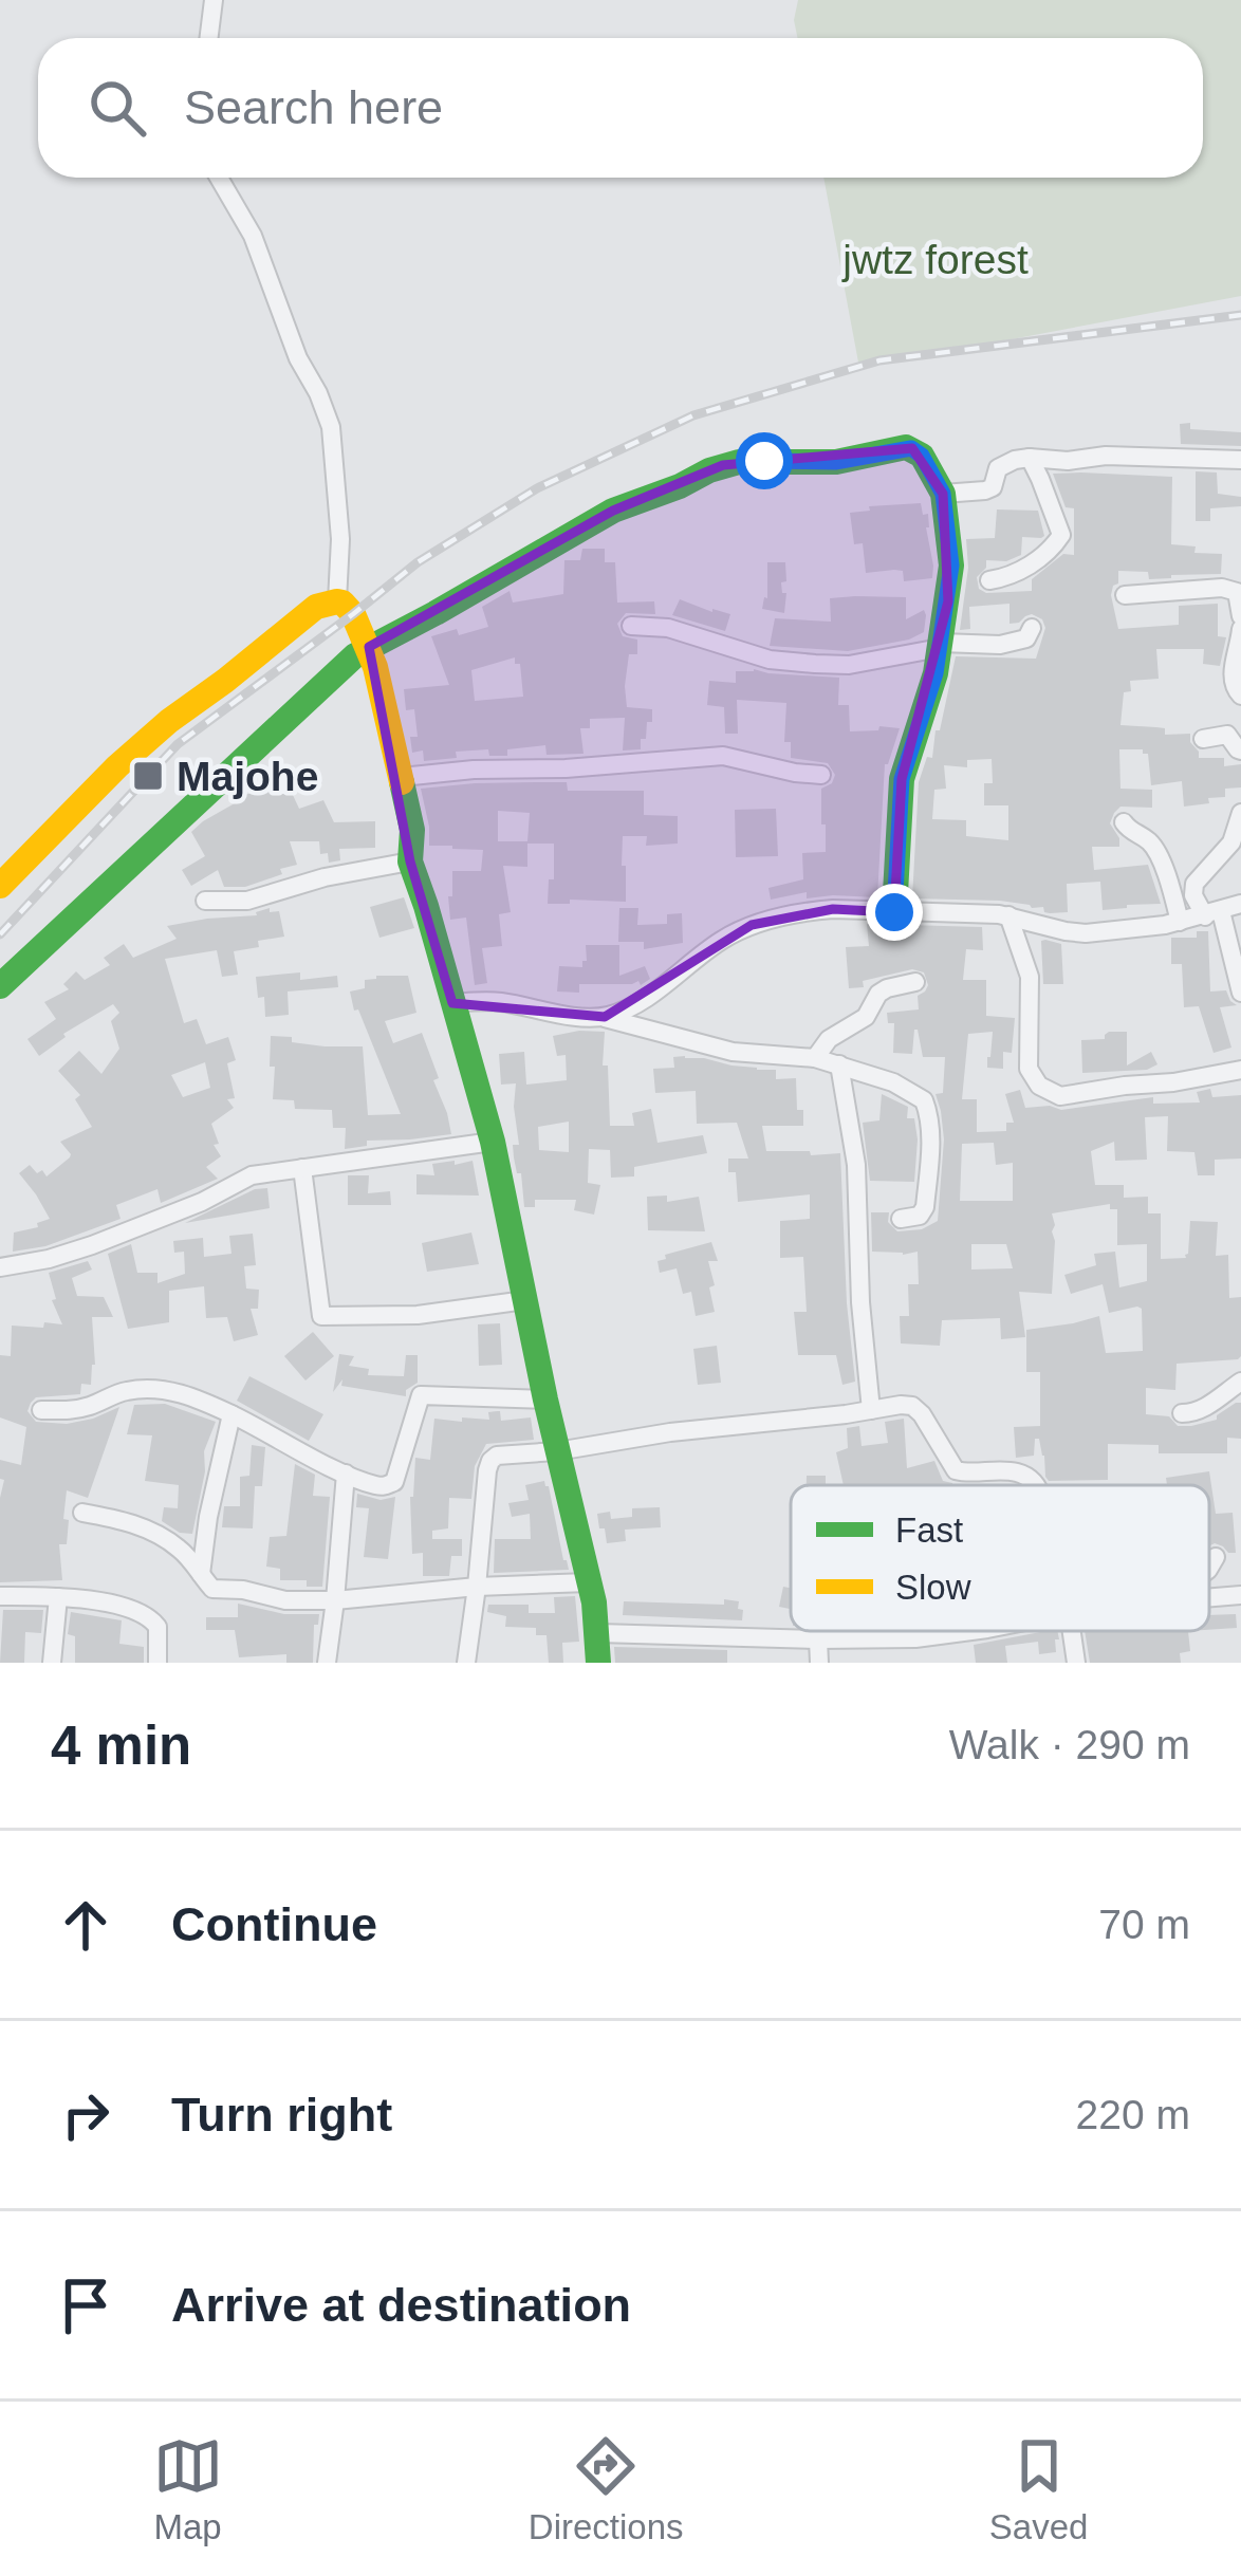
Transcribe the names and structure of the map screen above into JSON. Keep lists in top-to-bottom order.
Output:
{
  "parks": ["jwtz forest"],
  "places": {
    "transit": ["Majohe"]
  },
  "legend": ["Fast", "Slow"],
  "page": {
    "search": "Search here",
    "heading": ["4 min", "Walk · 290 m"],
    "list": [
      ["Continue", "70 m"],
      ["Turn right", "220 m"],
      "Arrive at destination"
    ],
    "nav": ["Map", "Directions", "Saved"]
  }
}
